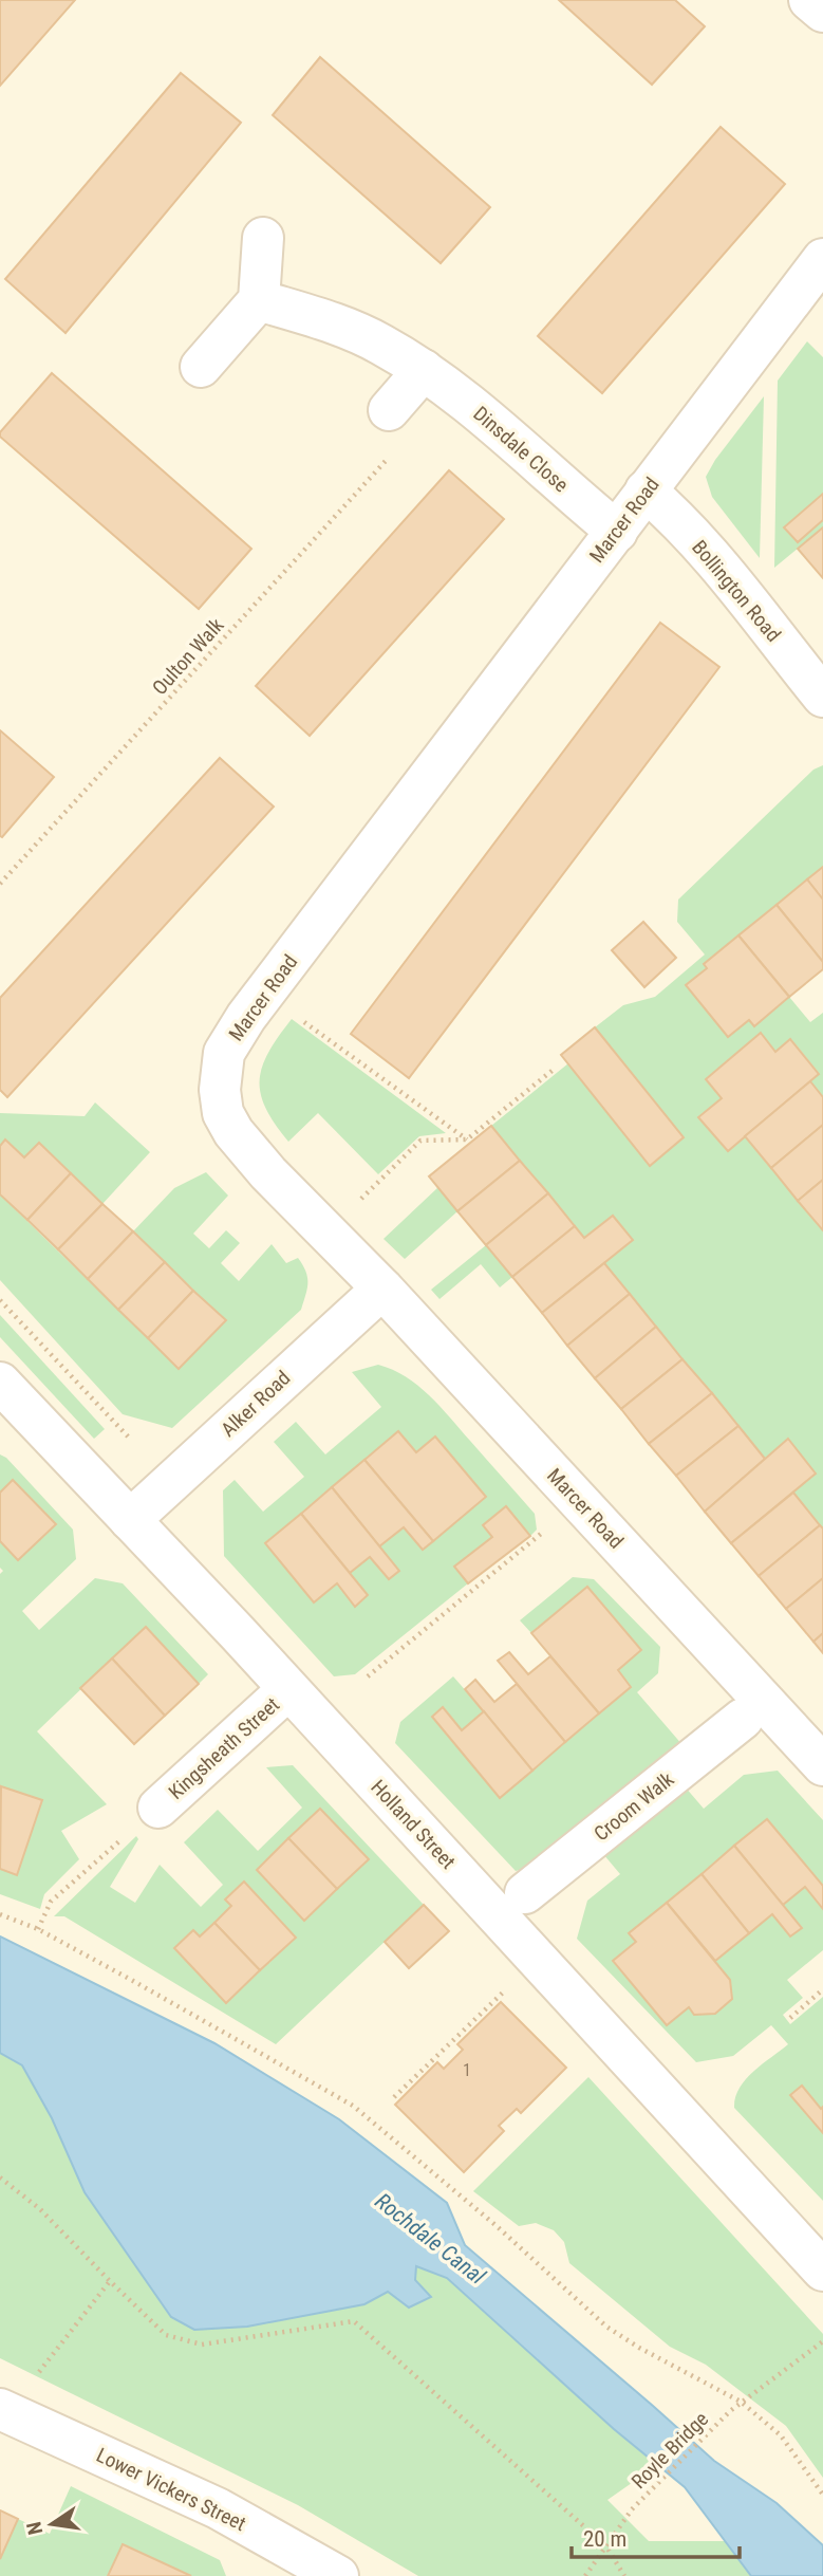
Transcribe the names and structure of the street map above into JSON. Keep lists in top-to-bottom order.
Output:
{
  "streets": {
    "street": [
      "Dinsdale Close",
      "Marcer Road",
      "Bollington Road",
      "Alker Road",
      "Kingsheath Street",
      "Croom Walk",
      "Holland Street",
      "Lower Vickers Street"
    ],
    "path": ["Oulton Walk", "Royle Bridge"]
  },
  "crossings": [
    ["Dinsdale Close", "Marcer Road"],
    ["Marcer Road", "Bollington Road"],
    ["Marcer Road", "Alker Road"],
    ["Alker Road", "Holland Street"],
    ["Kingsheath Street", "Holland Street"]
  ],
  "water": ["Rochdale Canal"],
  "house_numbers": ["1"],
  "scale_bar": "20 m",
  "north": "left"
}
